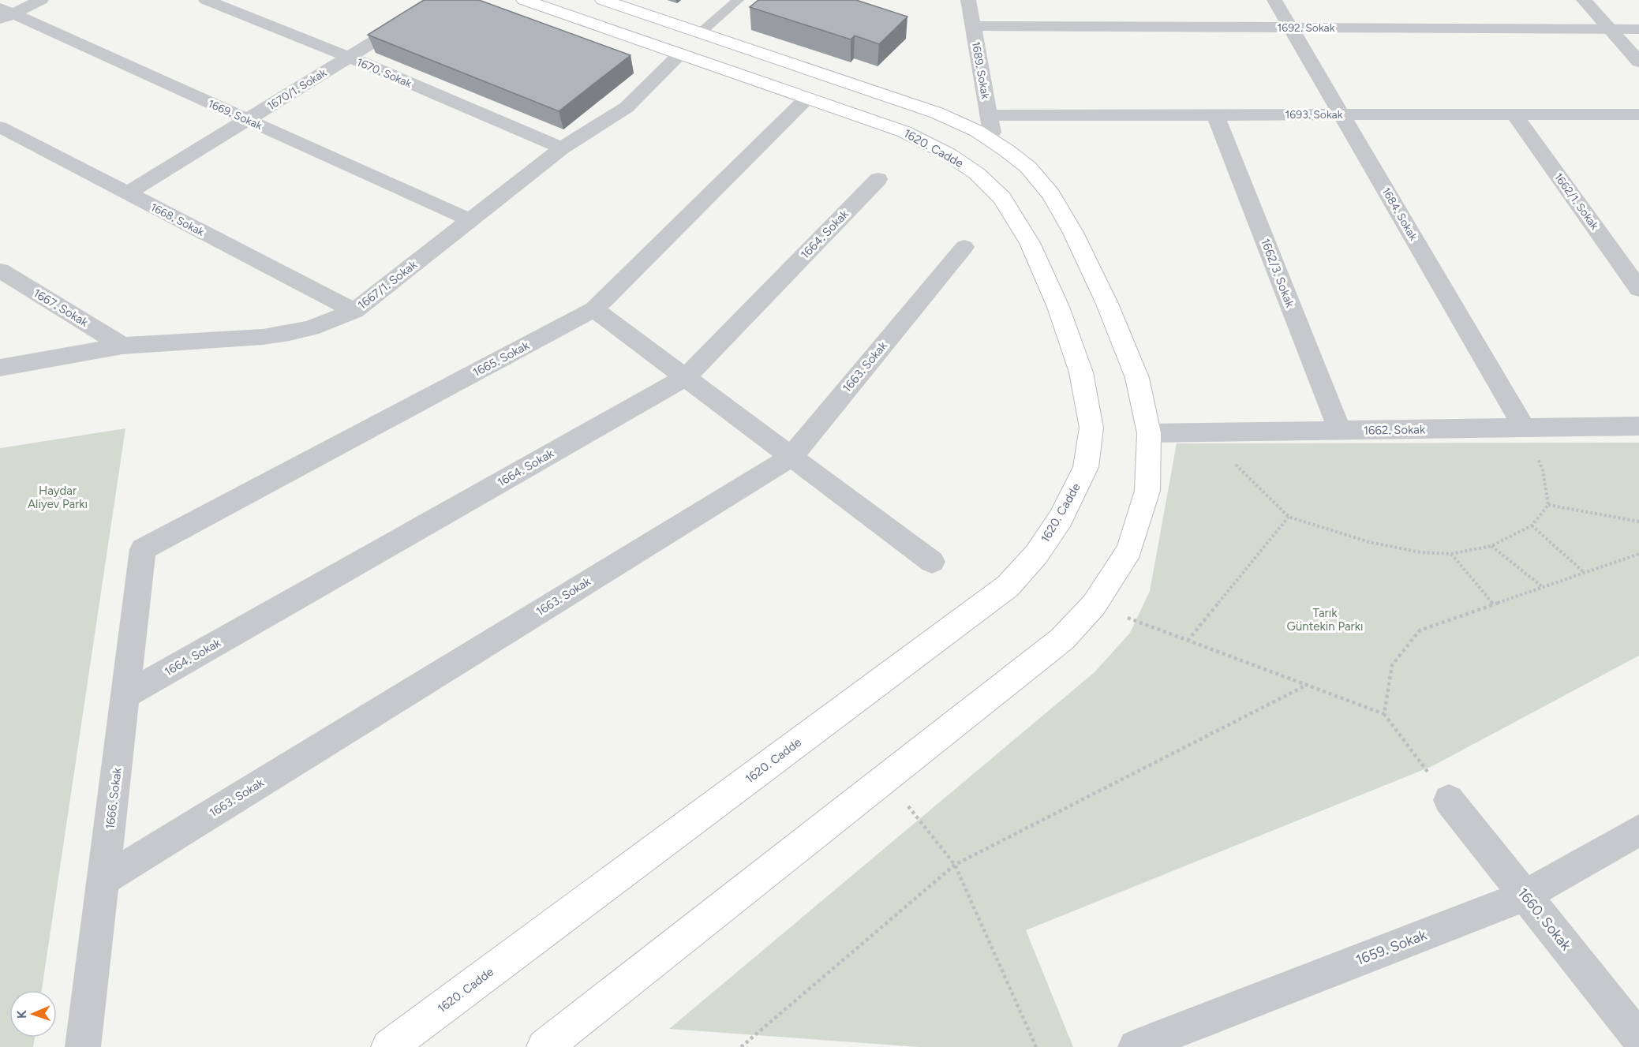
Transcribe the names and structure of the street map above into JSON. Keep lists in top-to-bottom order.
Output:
{
  "streets": {
    "main road": ["1620. Cadde"],
    "street": [
      "1692. Sokak",
      "1689. Sokak",
      "1670. Sokak",
      "1670/1. Sokak",
      "1669. Sokak",
      "1693. Sokak",
      "1662/1. Sokak",
      "1684. Sokak",
      "1668. Sokak",
      "1664. Sokak",
      "1662/3. Sokak",
      "1667/1. Sokak",
      "1667. Sokak",
      "1665. Sokak",
      "1663. Sokak",
      "1662. Sokak",
      "1666. Sokak",
      "1660. Sokak",
      "1659. Sokak"
    ]
  },
  "crossings": [
    ["1692. Sokak", "1689. Sokak"],
    ["1692. Sokak", "1684. Sokak"],
    ["1689. Sokak", "1693. Sokak"],
    ["1670. Sokak", "1670/1. Sokak"],
    ["1670. Sokak", "1667/1. Sokak"],
    ["1670/1. Sokak", "1669. Sokak"],
    ["1670/1. Sokak", "1668. Sokak"],
    ["1669. Sokak", "1667/1. Sokak"],
    ["1693. Sokak", "1662/1. Sokak"],
    ["1693. Sokak", "1684. Sokak"],
    ["1693. Sokak", "1662/3. Sokak"],
    ["1620. Cadde", "1667/1. Sokak"],
    ["1620. Cadde", "1665. Sokak"],
    ["1684. Sokak", "1662. Sokak"],
    ["1668. Sokak", "1667/1. Sokak"],
    ["1664. Sokak", "1666. Sokak"],
    ["1662/3. Sokak", "1662. Sokak"],
    ["1667/1. Sokak", "1667. Sokak"],
    ["1665. Sokak", "1666. Sokak"],
    ["1663. Sokak", "1666. Sokak"],
    ["1660. Sokak", "1659. Sokak"]
  ],
  "parks": ["Haydar Aliyev Parkı", "Tarık Güntekin Parkı"],
  "north": "left"
}
